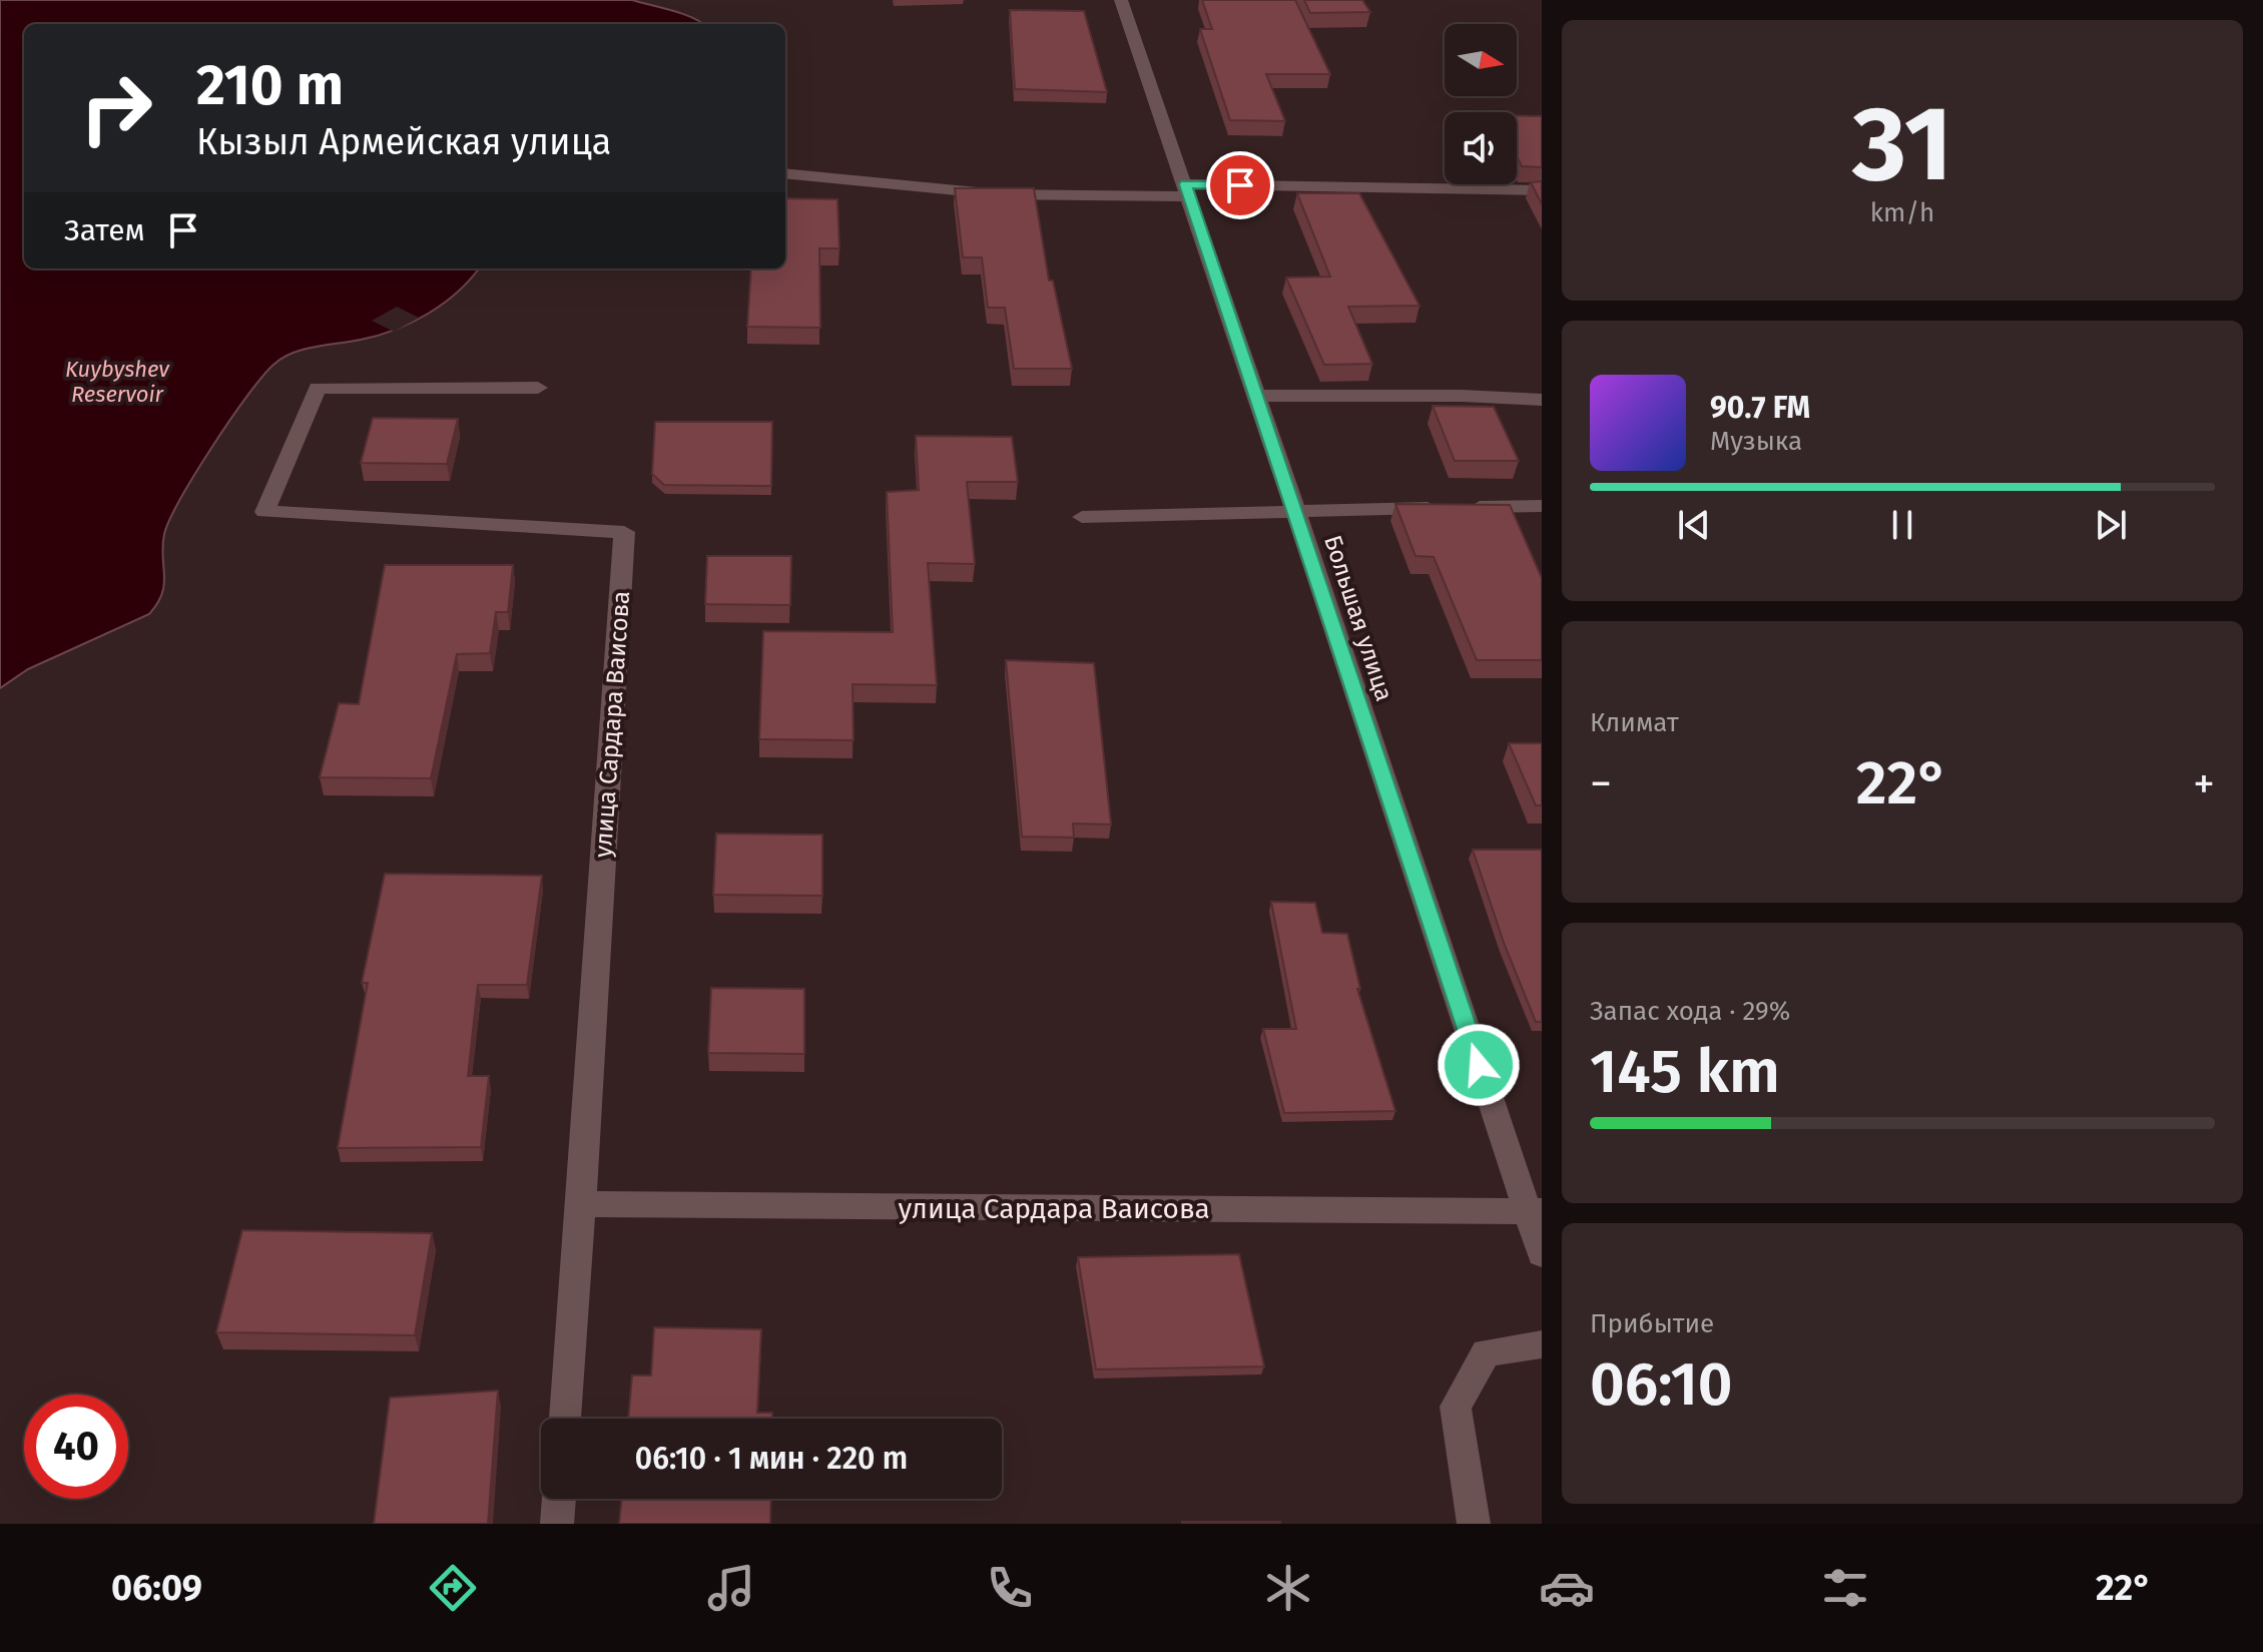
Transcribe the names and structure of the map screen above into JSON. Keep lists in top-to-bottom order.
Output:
{
  "streets": {
    "street": ["Большая улица", "улица Сардара Ваисова"]
  },
  "crossings": [
    ["Большая улица", "улица Сардара Ваисова"]
  ],
  "water": ["Kuybyshev Reservoir"],
  "north": "right",
  "page": {
    "tile": [
      ["31", "km/h"],
      "Климат",
      ["Запас хода · 29%", "145 km"],
      ["Прибытие", "06:10"]
    ],
    "turn": ["210 m", "Кызыл Армейская улица"],
    "then": "Затем",
    "song": ["90.7 FM", "Музыка"],
    "heat": ["−", "22°", "+"],
    "limit": "40",
    "trip": "06:10 · 1 мин · 220 m",
    "tabs": ["06:09", "22°"]
  }
}
